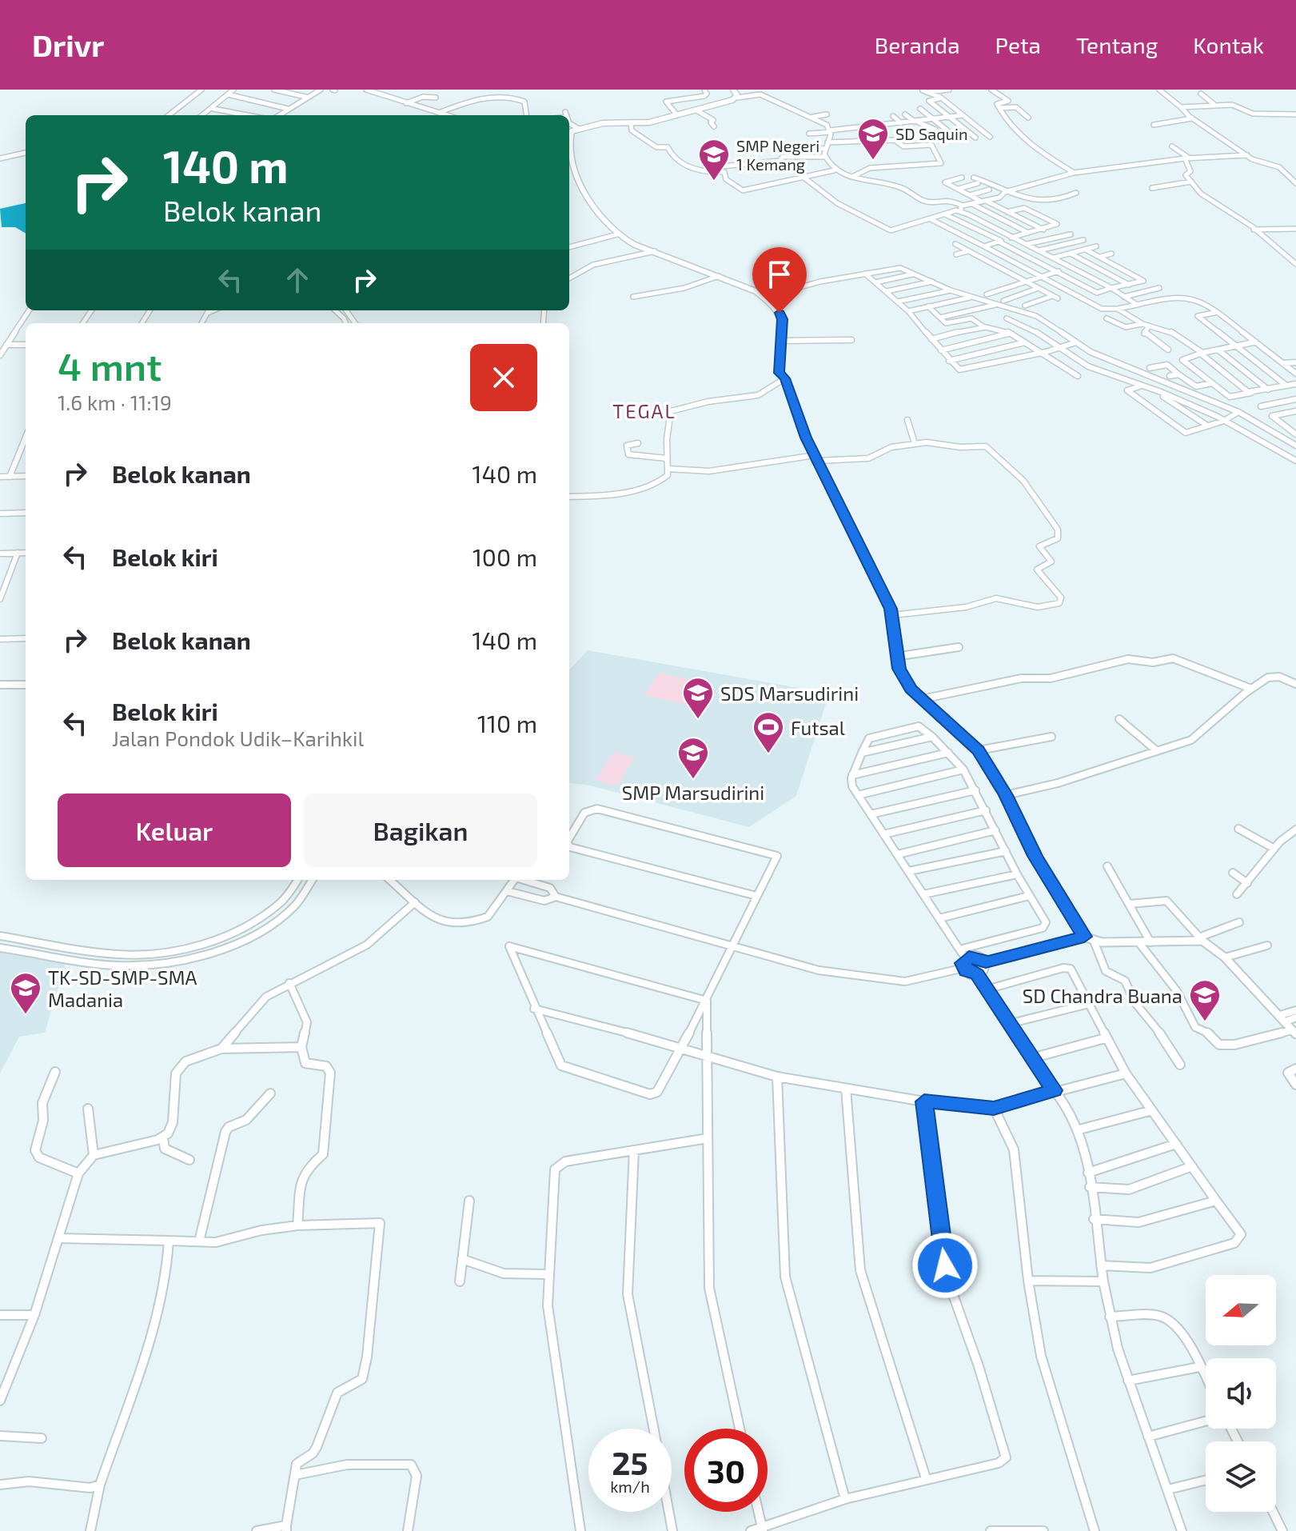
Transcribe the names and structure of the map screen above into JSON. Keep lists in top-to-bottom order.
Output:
{
  "districts": ["TEGAL"],
  "places": {
    "school or university": [
      "SD Saquin",
      "SMP Negeri 1 Kemang",
      "SDS Marsudirini",
      "SMP Marsudirini",
      "TK-SD-SMP-SMA Madania",
      "SD Chandra Buana"
    ],
    "sports": ["Futsal"]
  },
  "north": "left",
  "page": {
    "header": "Drivr",
    "nav": [
      "Beranda",
      "Peta",
      "Tentang",
      "Kontak"
    ],
    "turn": ["140 m", "Belok kanan"],
    "heading": ["4 mnt", "1.6 km · 11:19"],
    "list": [
      {
        "name": "Belok kanan",
        "value": "140 m"
      },
      {
        "name": "Belok kiri",
        "value": "100 m"
      },
      {
        "name": "Belok kanan",
        "value": "140 m"
      },
      {
        "name": "Belok kiri",
        "note": "Jalan Pondok Udik–Karihkil",
        "value": "110 m"
      }
    ],
    "buttons": ["Keluar", "Bagikan"],
    "speed": "25 km/h",
    "limit": "30"
  }
}
